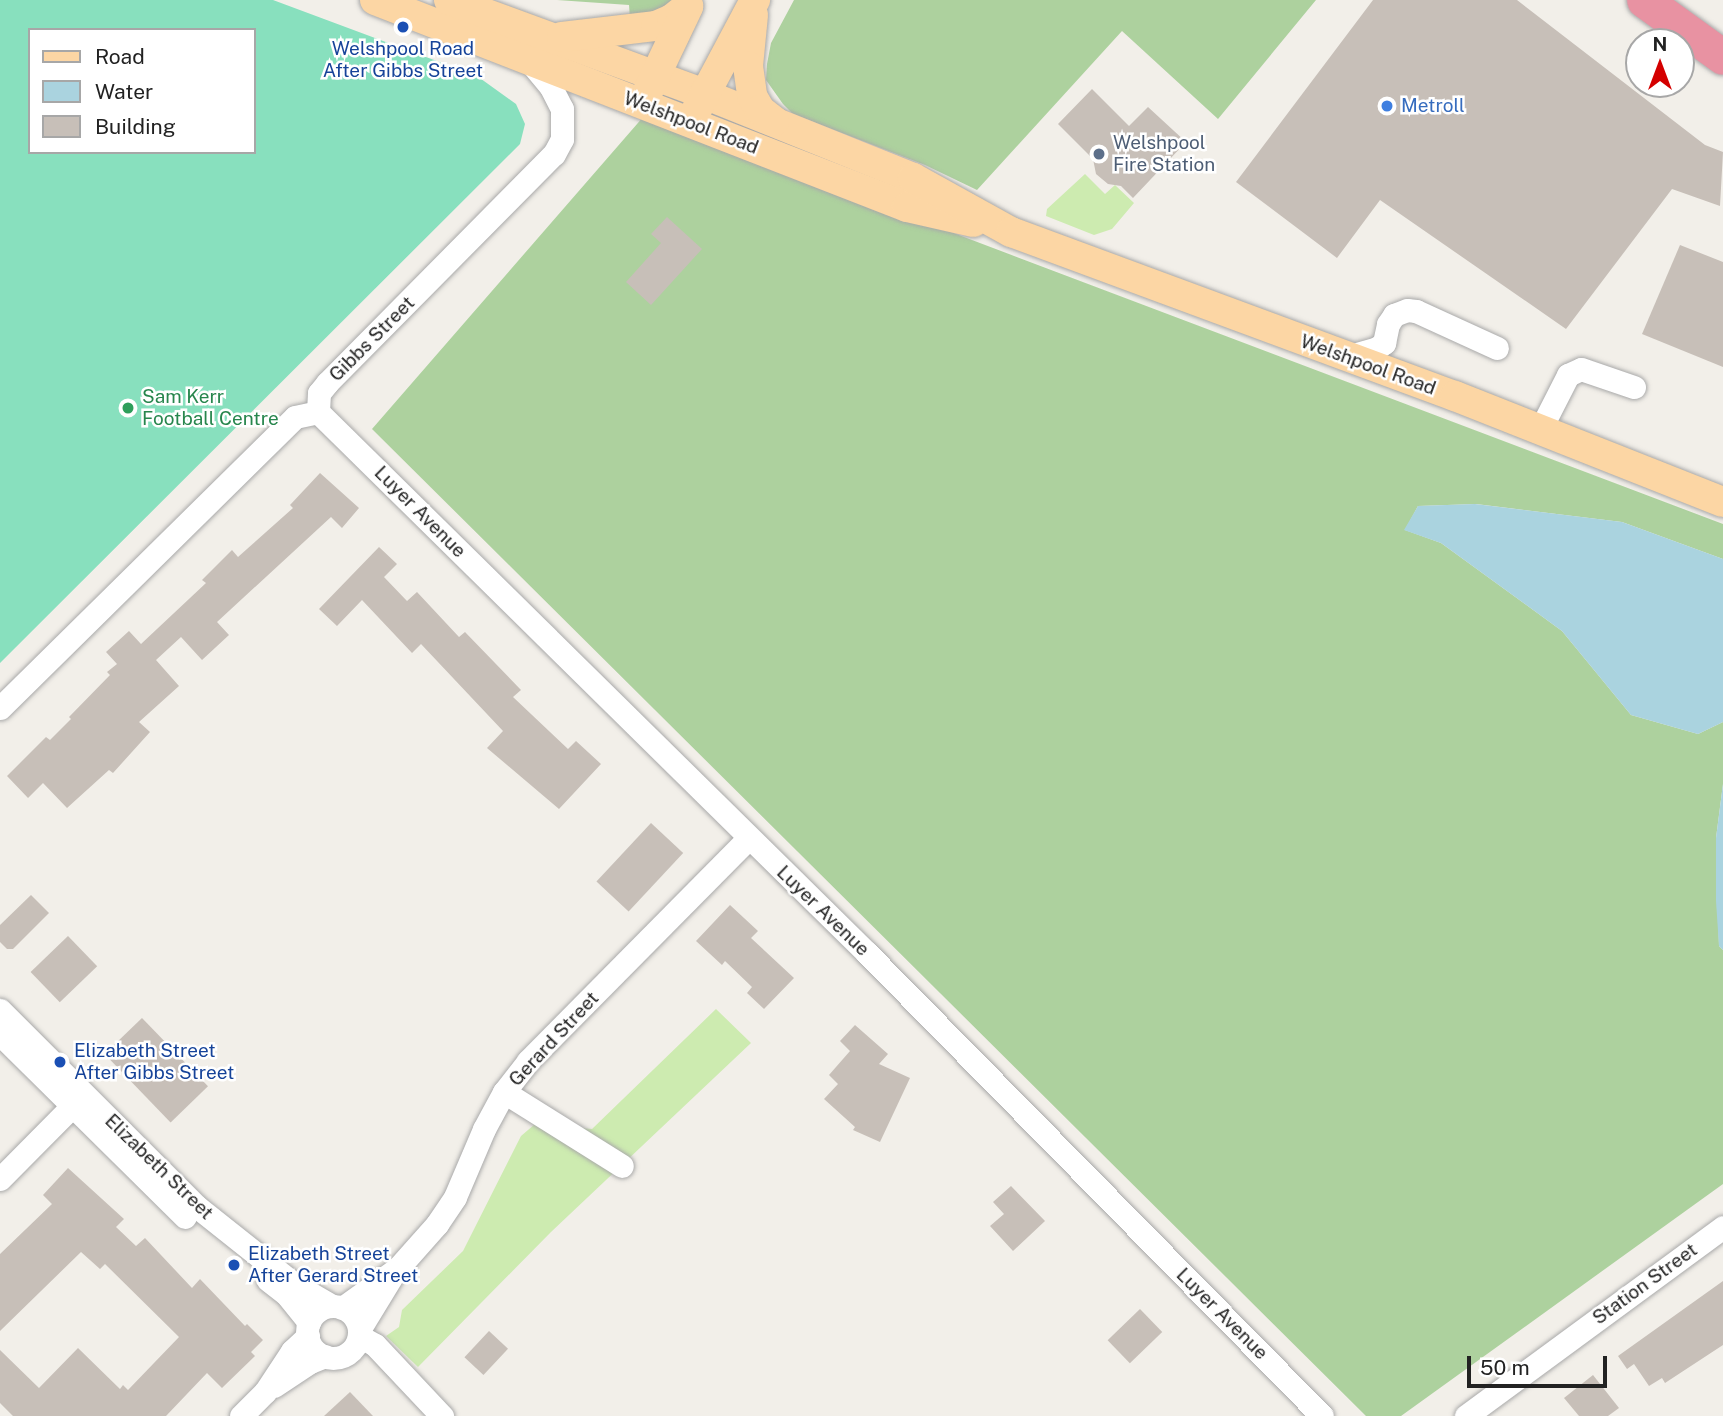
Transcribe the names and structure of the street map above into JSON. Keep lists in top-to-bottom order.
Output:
{
  "streets": {
    "main road": ["Welshpool Road"],
    "street": [
      "Gibbs Street",
      "Luyer Avenue",
      "Gerard Street",
      "Elizabeth Street",
      "Station Street"
    ]
  },
  "crossings": [
    ["Welshpool Road", "Gibbs Street"],
    ["Gibbs Street", "Luyer Avenue"],
    ["Luyer Avenue", "Gerard Street"],
    ["Gerard Street", "Elizabeth Street"]
  ],
  "places": [
    "Welshpool Road After Gibbs Street",
    "Metroll",
    "Welshpool Fire Station",
    "Sam Kerr Football Centre",
    "Elizabeth Street After Gibbs Street",
    "Elizabeth Street After Gerard Street"
  ],
  "legend": ["Road", "Water", "Building"],
  "scale_bar": "50 m",
  "north": "top"
}
